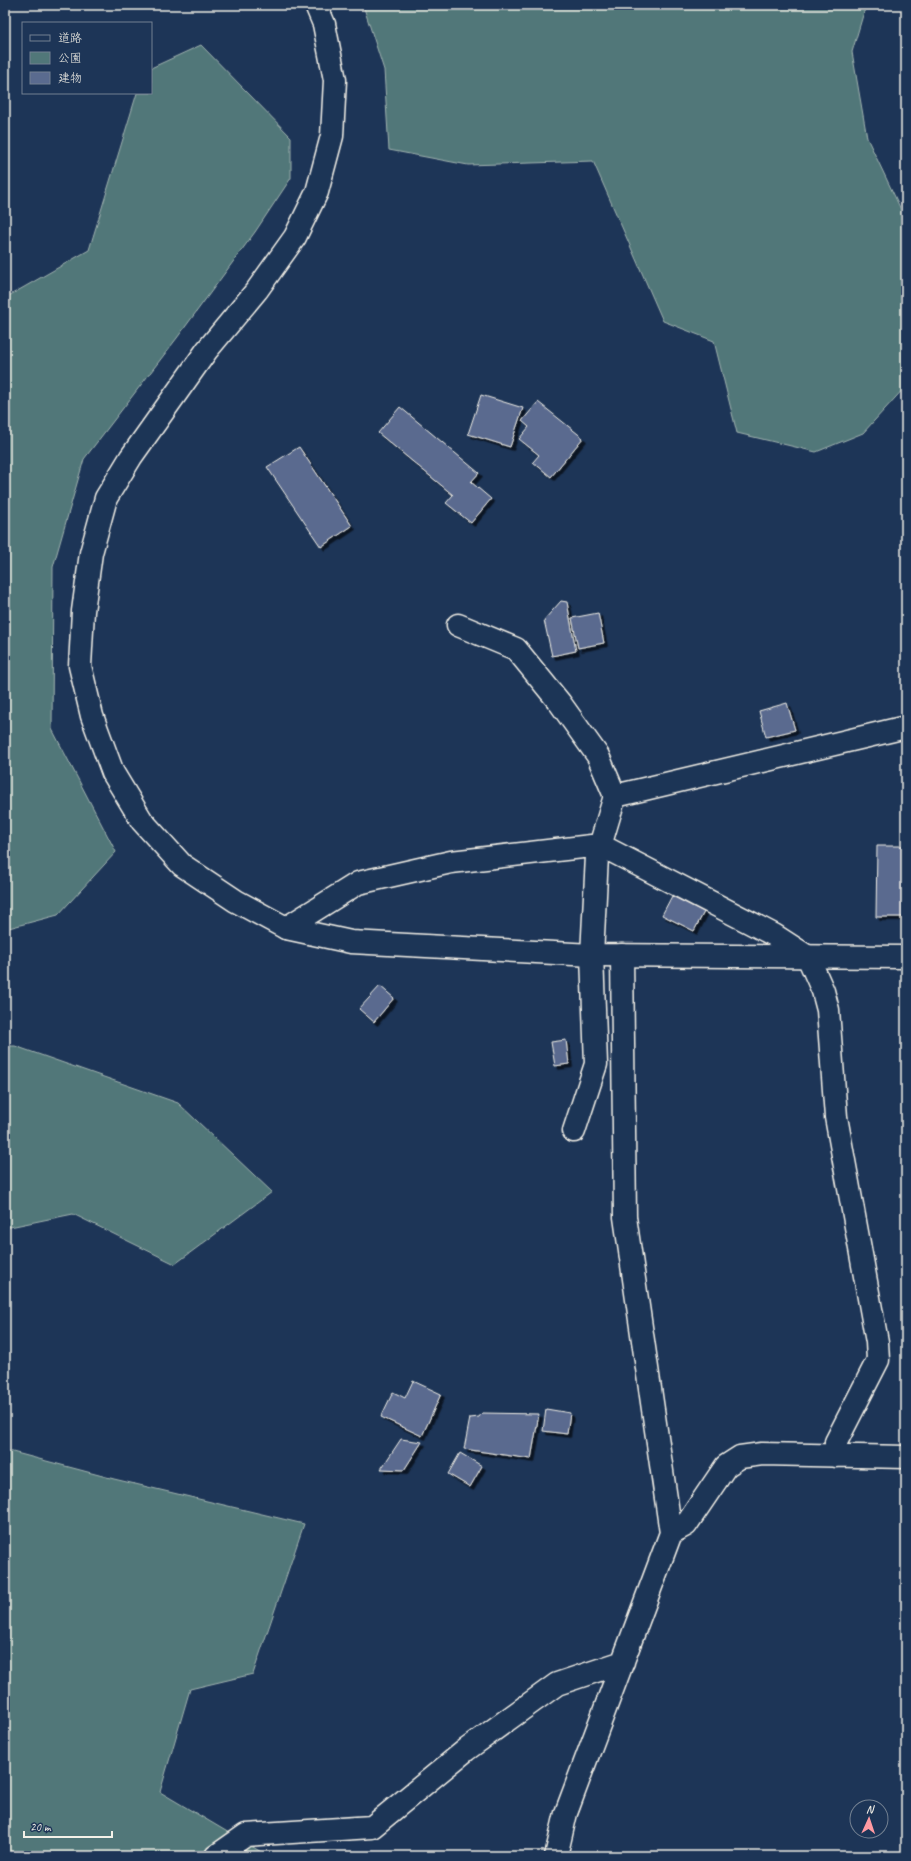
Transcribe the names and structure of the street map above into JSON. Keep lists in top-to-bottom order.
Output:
{
  "legend": ["道路", "公園", "建物"],
  "scale_bar": "20 m",
  "north": "top"
}
